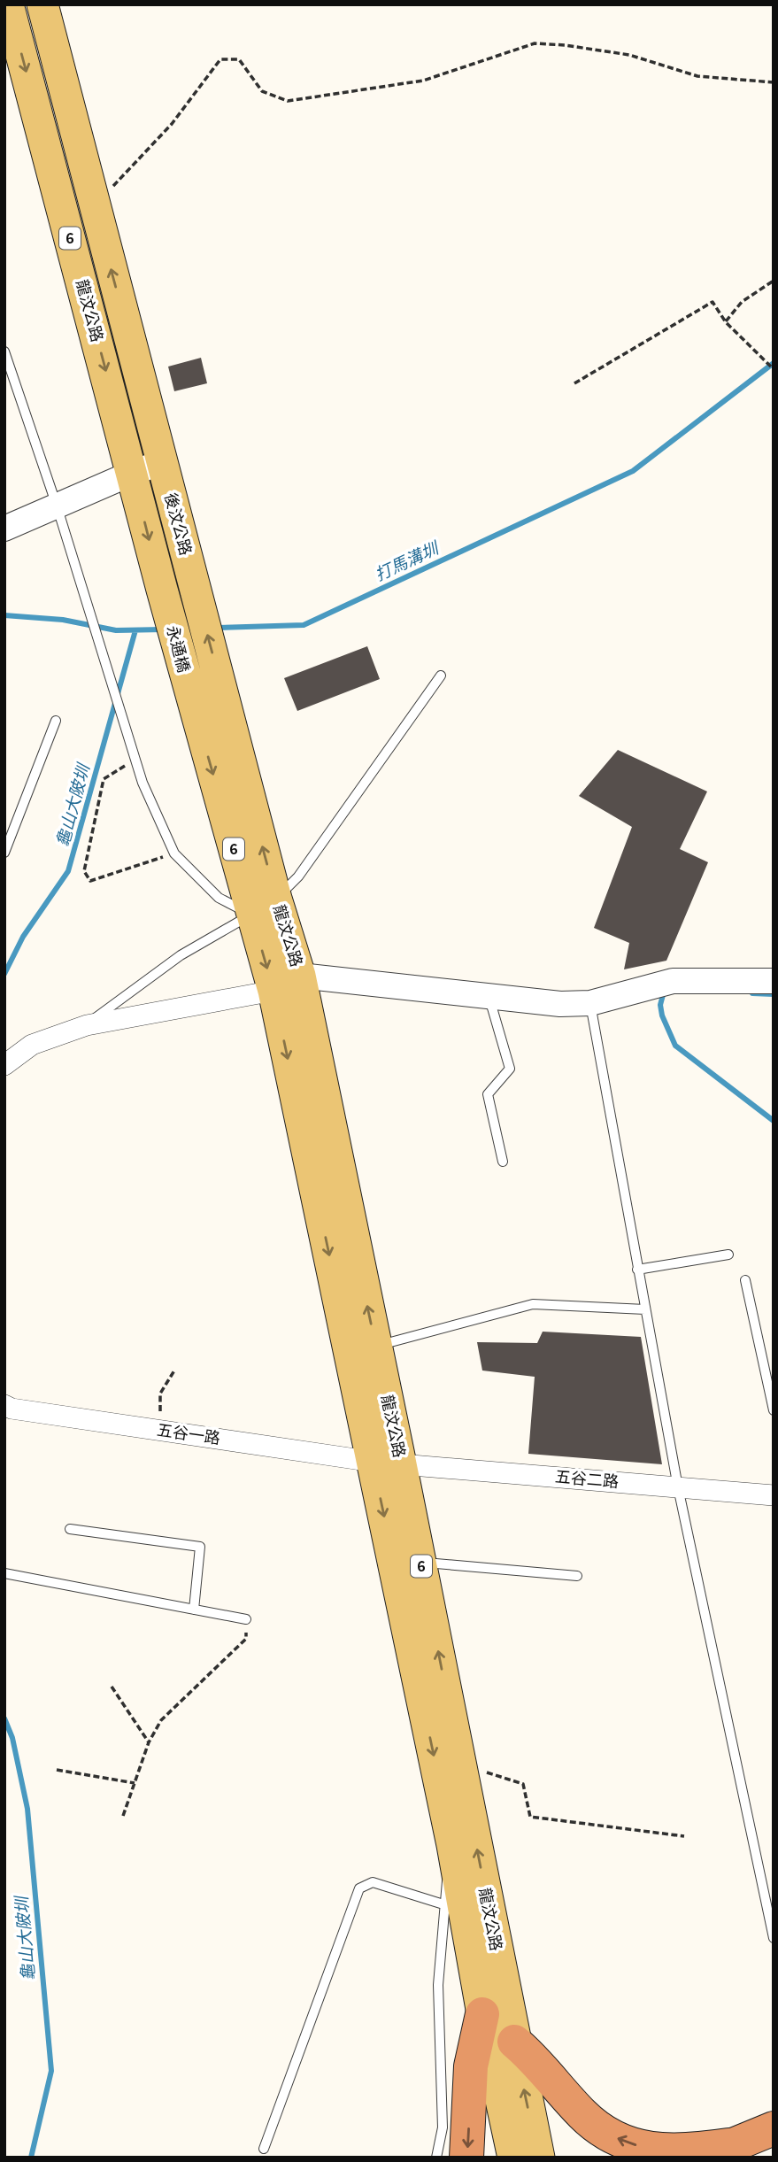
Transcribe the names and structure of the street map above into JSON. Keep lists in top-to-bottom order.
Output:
{
  "streets": {
    "main road": [
      "6",
      "龍汶公路",
      "後汶公路",
      "永通橋"
    ],
    "street": ["五谷一路", "五谷二路"]
  },
  "crossings": [
    ["龍汶公路", "後汶公路"],
    ["龍汶公路", "永通橋"],
    ["龍汶公路", "五谷一路"],
    ["龍汶公路", "五谷二路"],
    ["後汶公路", "永通橋"],
    ["五谷一路", "五谷二路"]
  ],
  "water": ["打馬溝圳", "龜山大陂圳"]
}
